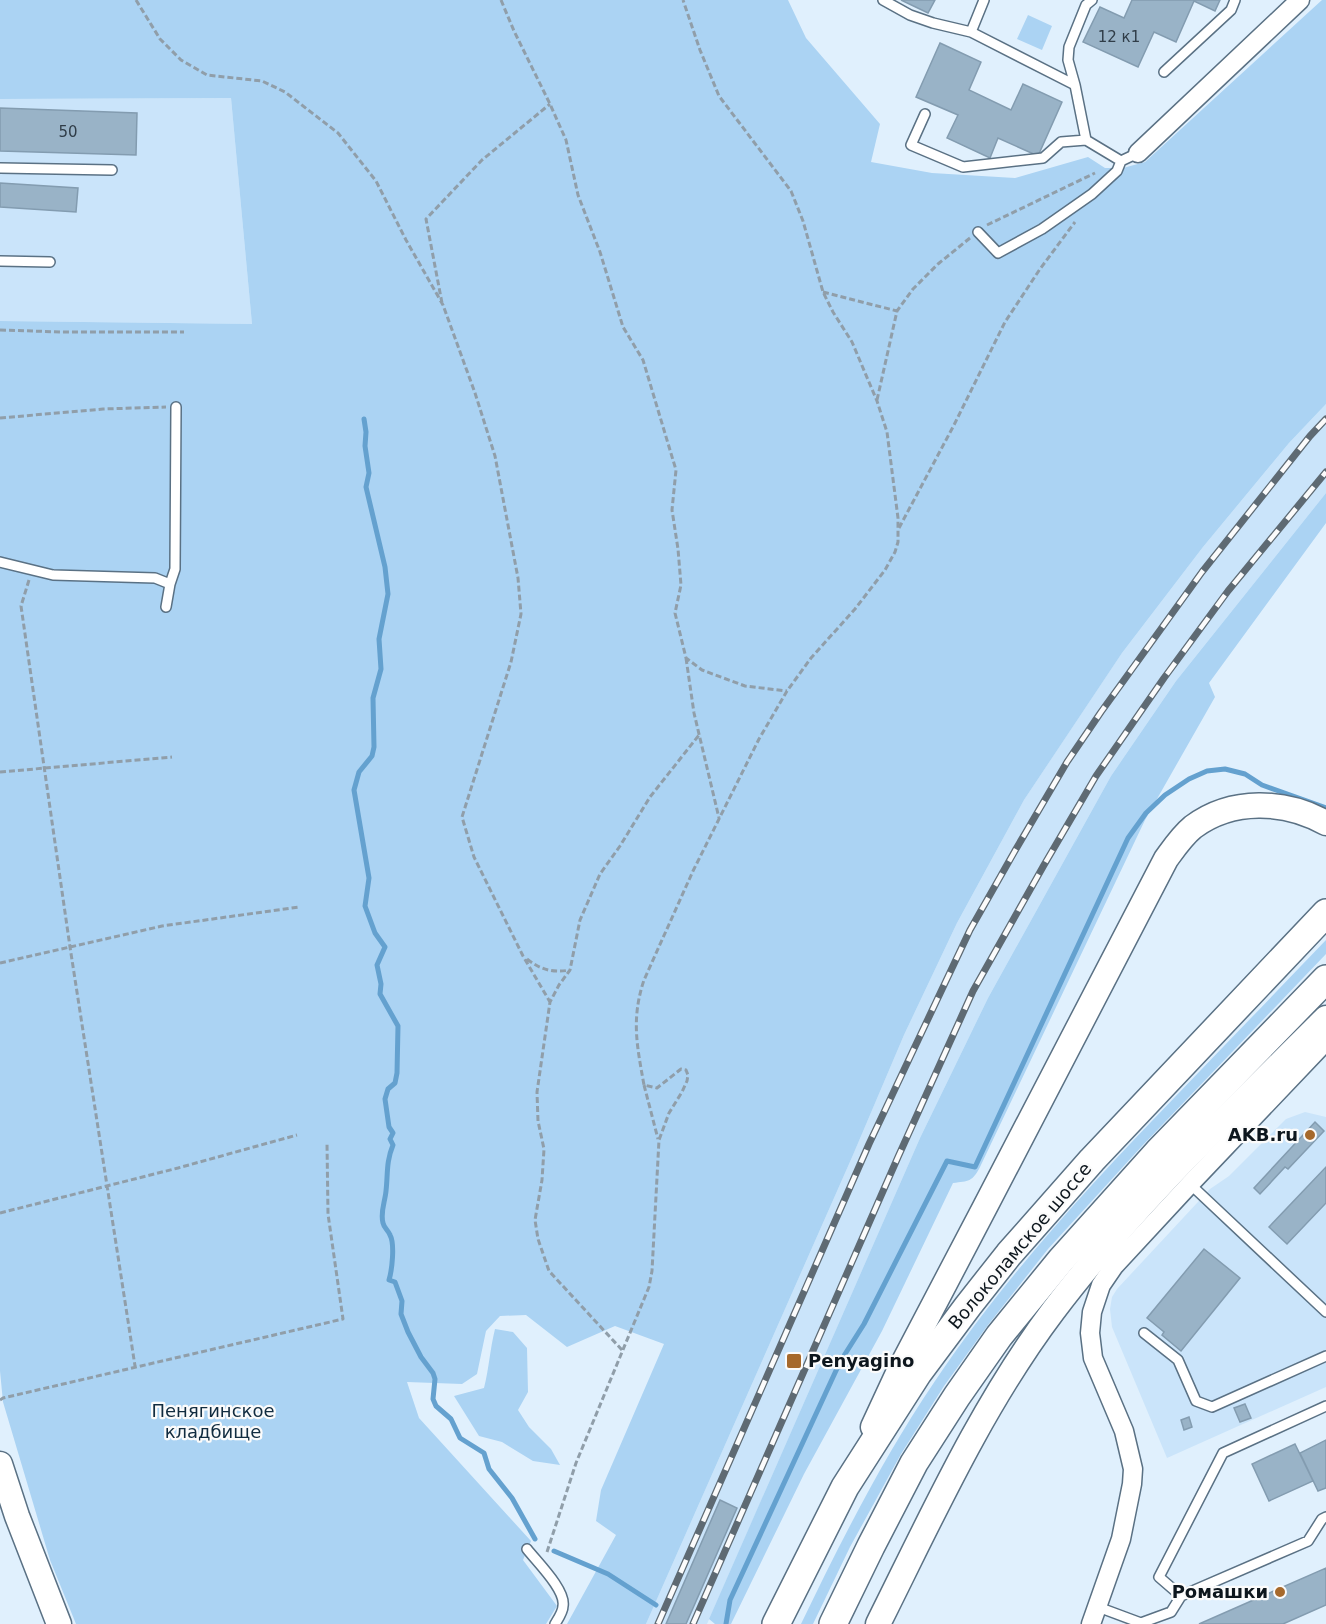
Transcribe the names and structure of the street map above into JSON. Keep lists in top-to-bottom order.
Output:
{
  "streets": {
    "main road": ["Волоколамское шоссе"]
  },
  "parks": ["Пенягинское кладбище"],
  "places": {
    "other": ["AKB.ru", "Ромашки"],
    "transit": ["Penyagino"]
  },
  "house_numbers": ["12 к1", "50"]
}
